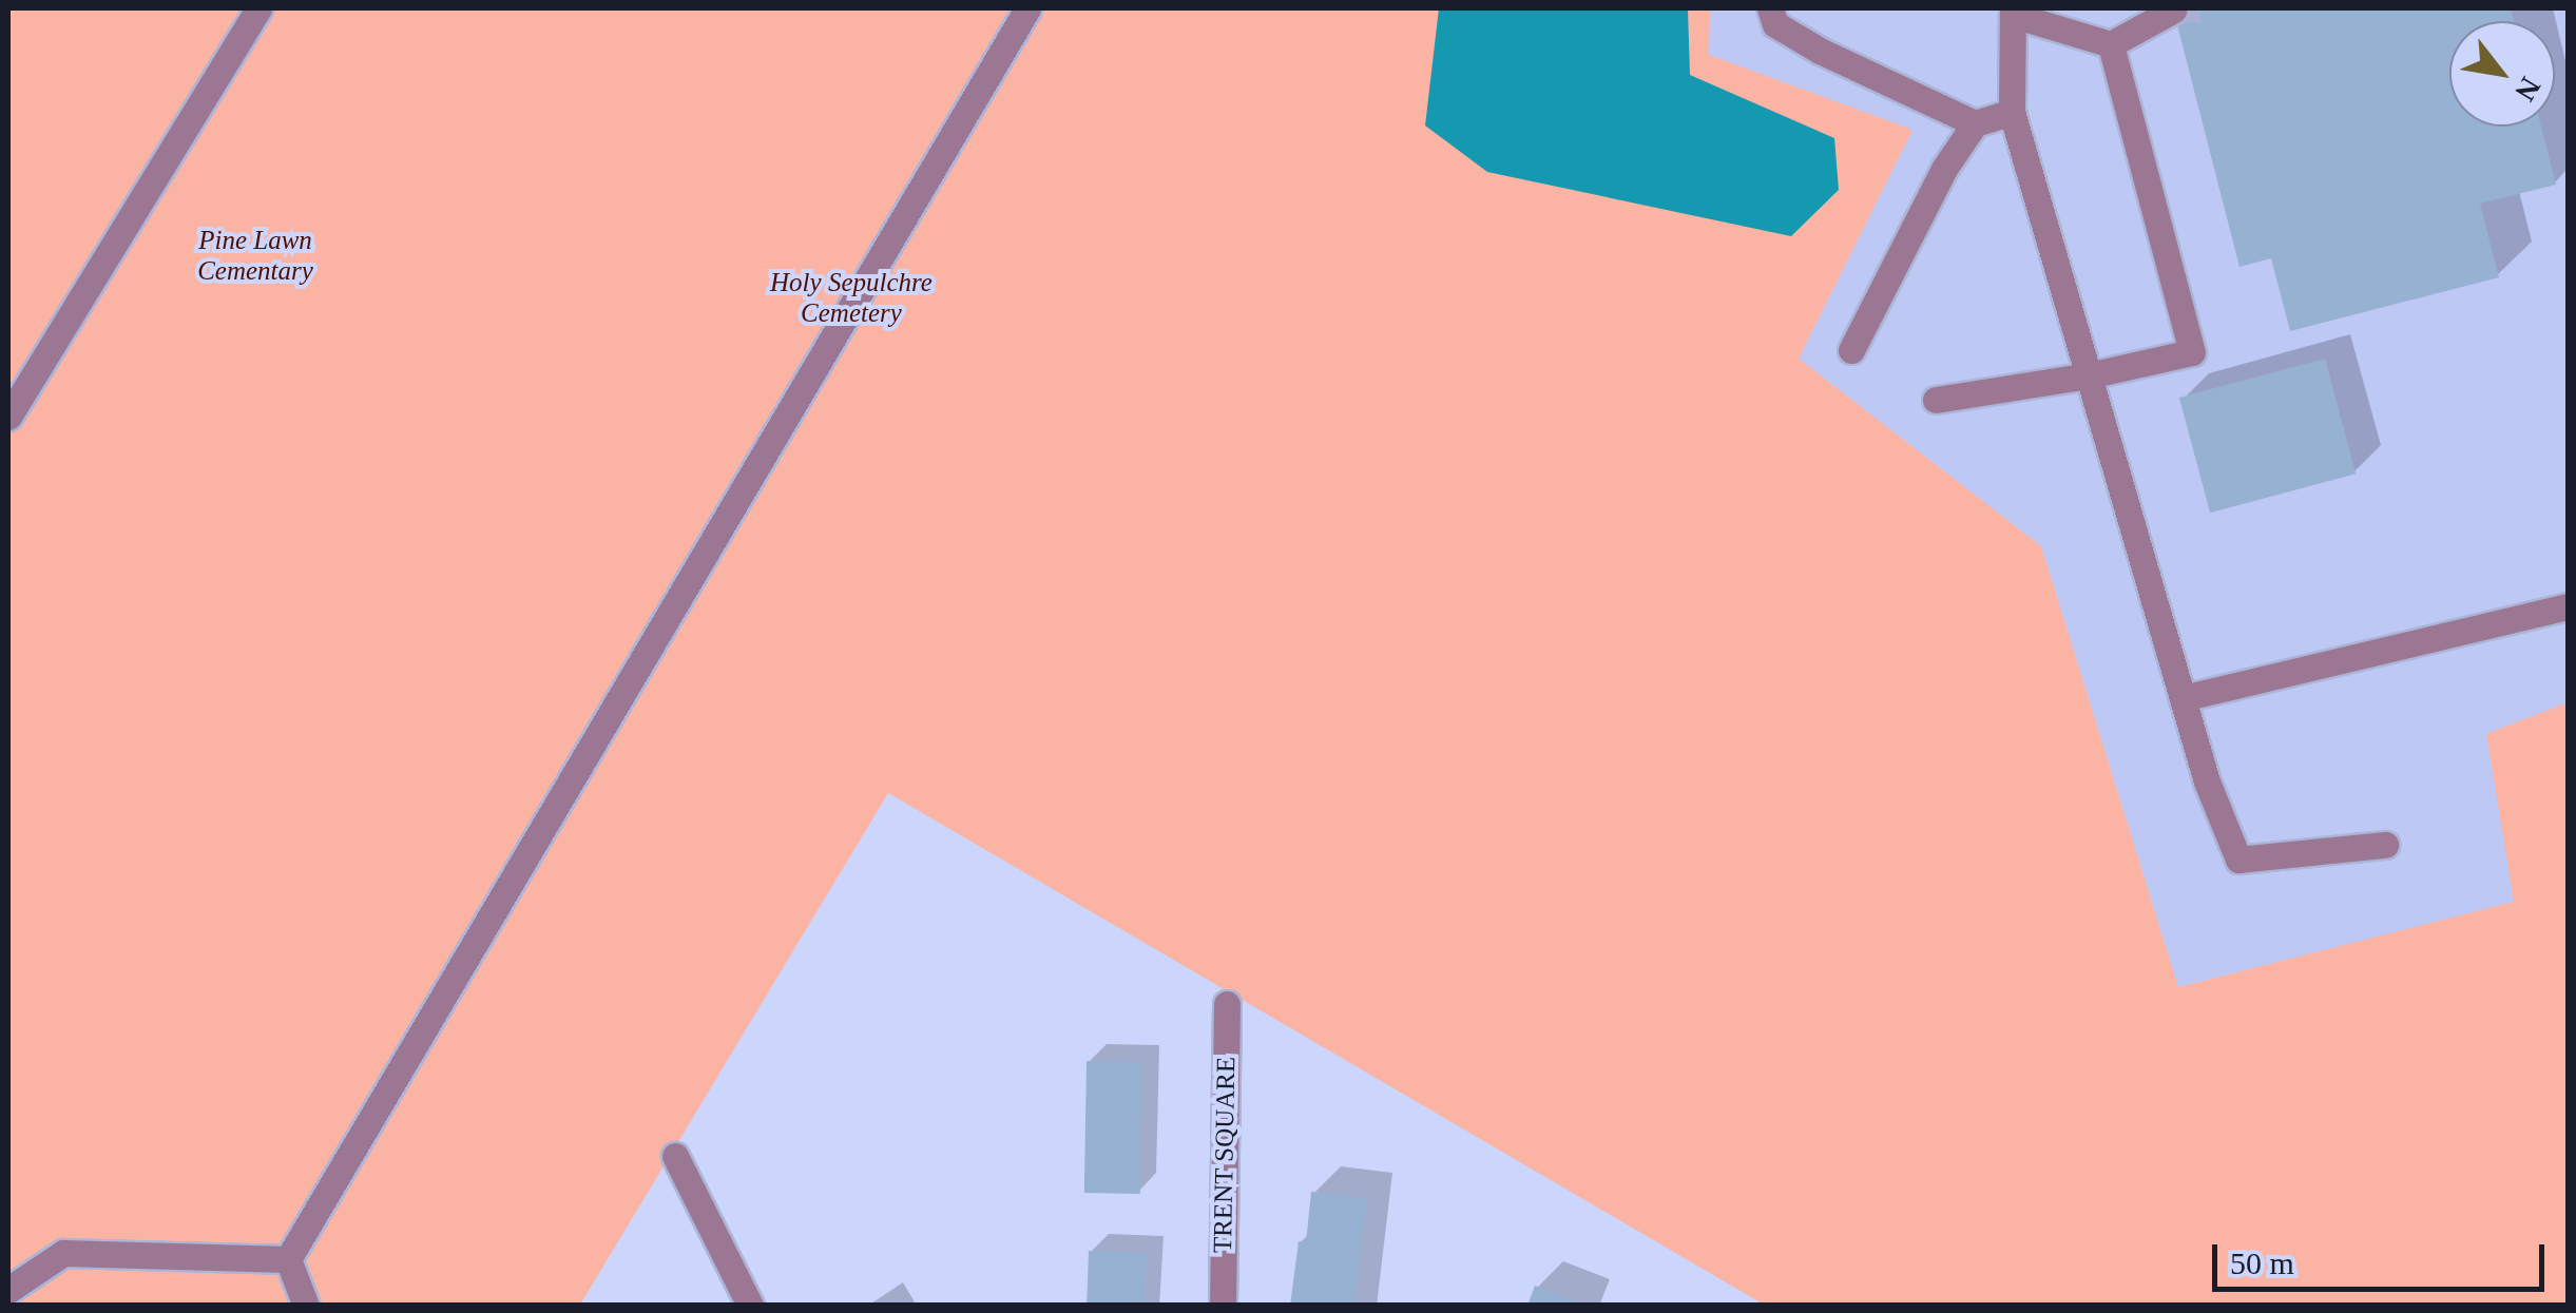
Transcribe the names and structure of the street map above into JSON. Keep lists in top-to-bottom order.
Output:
{
  "streets": {
    "street": ["TRENT SQUARE"]
  },
  "parks": ["Pine Lawn Cementary", "Holy Sepulchre Cemetery"],
  "scale_bar": "50 m",
  "north": "bottom right"
}
